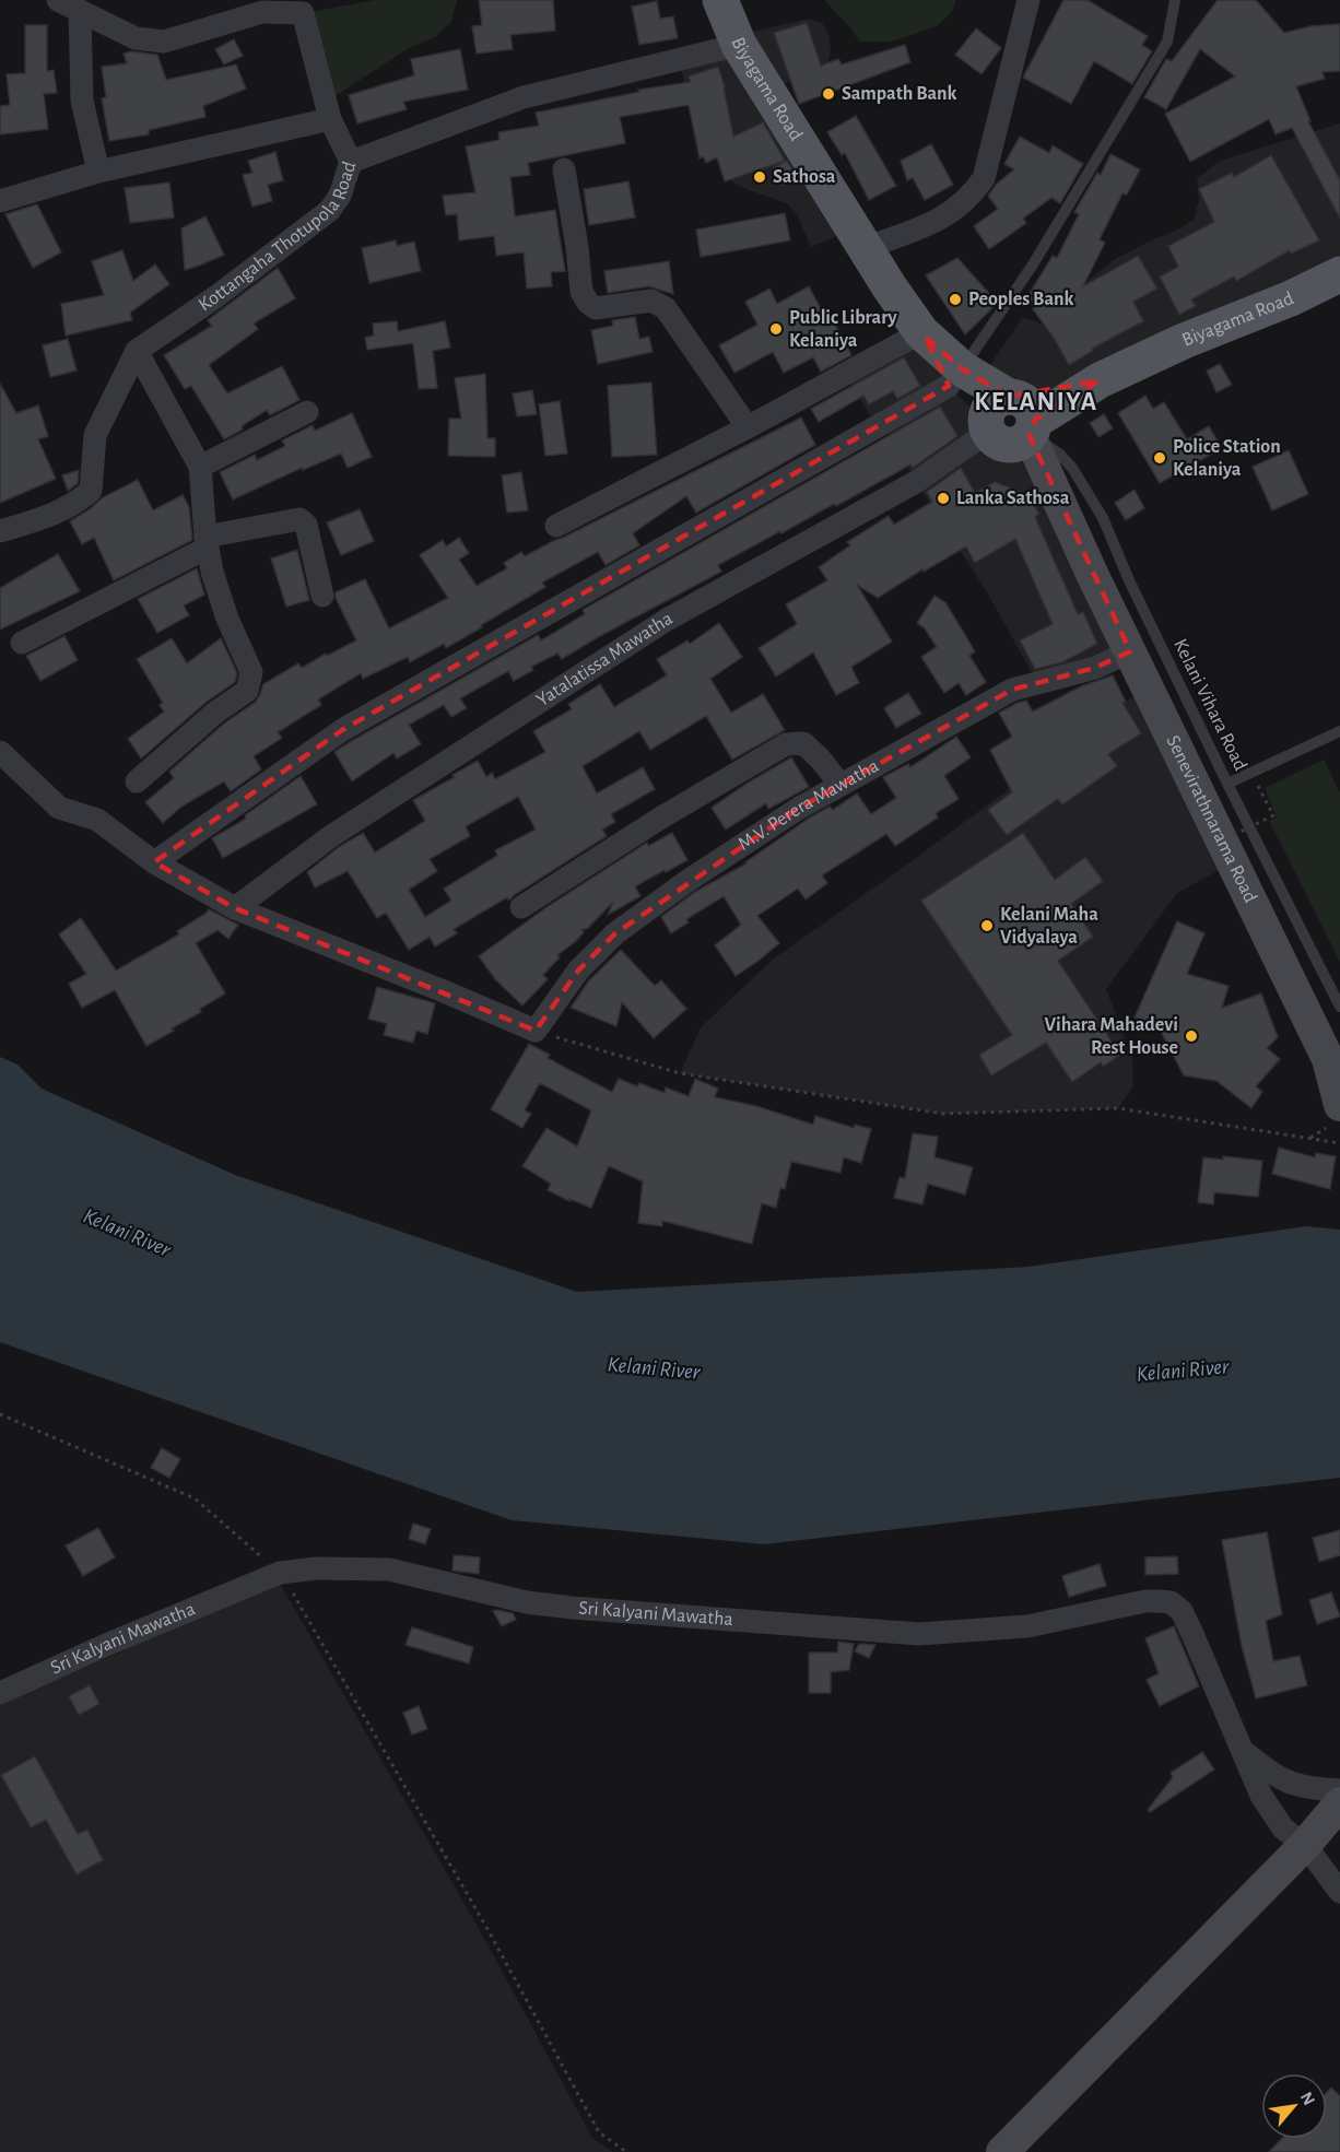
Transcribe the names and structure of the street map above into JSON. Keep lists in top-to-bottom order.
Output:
{
  "streets": {
    "main road": ["Biyagama Road"],
    "street": [
      "Kottangaha Thotupola Road",
      "Yatalatissa Mawatha",
      "M.V. Perera Mawatha",
      "Senevirathnarama Road",
      "Sri Kalyani Mawatha"
    ],
    "lane": ["Kelani Vihara Road"]
  },
  "crossings": [
    ["Biyagama Road", "Kottangaha Thotupola Road"],
    ["Biyagama Road", "Yatalatissa Mawatha"],
    ["Biyagama Road", "Kelani Vihara Road"],
    ["Biyagama Road", "Senevirathnarama Road"],
    ["Yatalatissa Mawatha", "Kelani Vihara Road"],
    ["Yatalatissa Mawatha", "Senevirathnarama Road"],
    ["Kelani Vihara Road", "Senevirathnarama Road"],
    ["M.V. Perera Mawatha", "Senevirathnarama Road"]
  ],
  "districts": ["KELANIYA"],
  "water": ["Kelani River"],
  "places": [
    "Sampath Bank",
    "Sathosa",
    "Peoples Bank",
    "Public Library Kelaniya",
    "Police Station Kelaniya",
    "Lanka Sathosa",
    "Kelani Maha Vidyalaya",
    "Vihara Mahadevi Rest House"
  ],
  "north": "top right"
}
